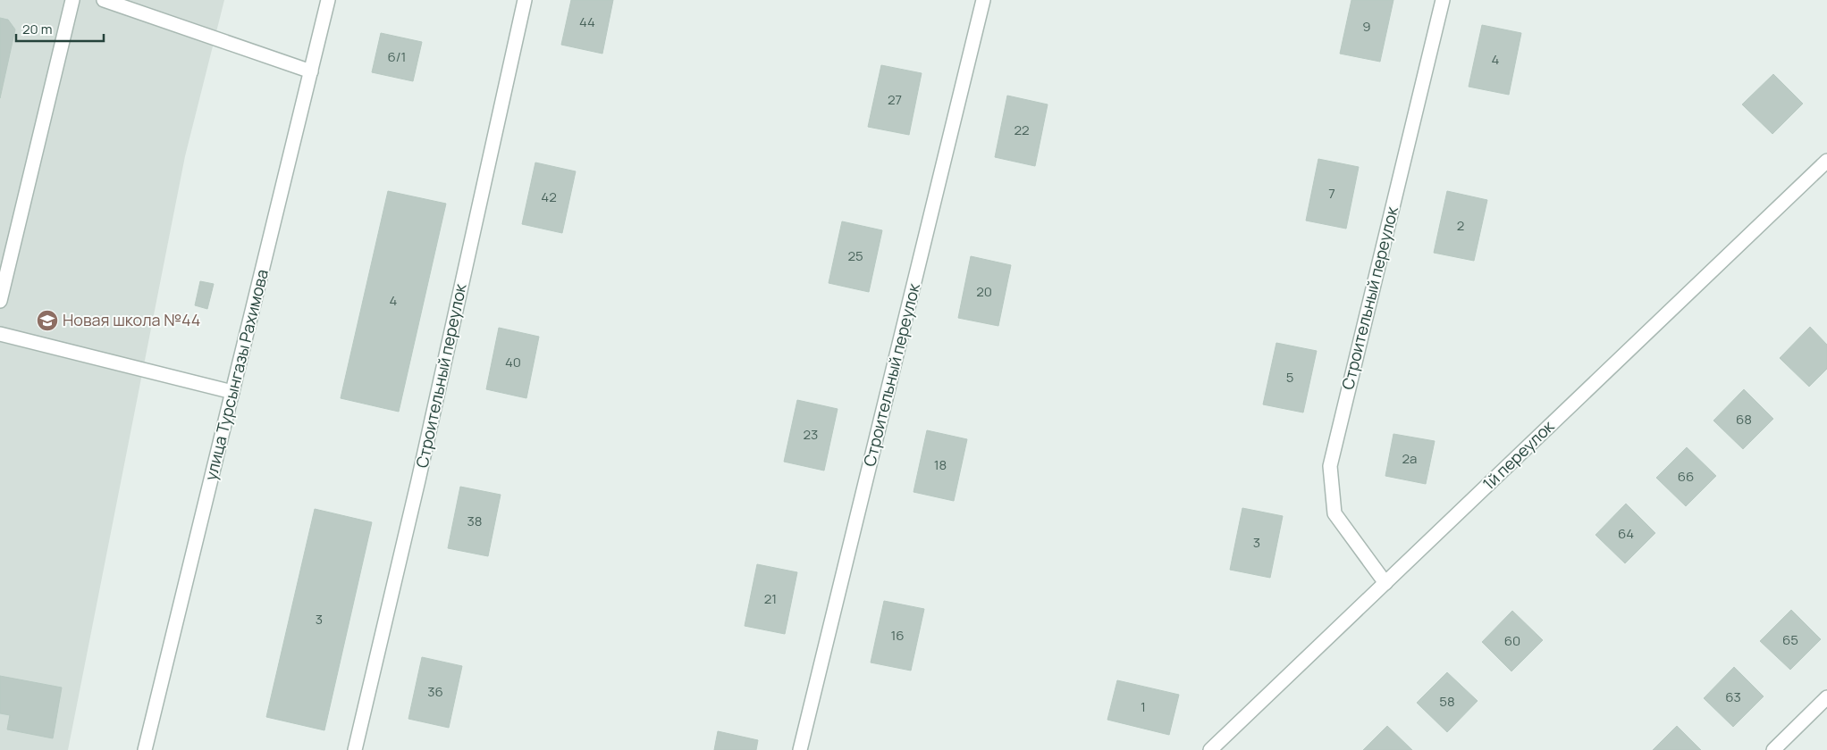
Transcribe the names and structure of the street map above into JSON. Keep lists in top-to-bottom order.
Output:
{
  "streets": {
    "street": ["Строительный переулок", "улица Турсынгазы Рахимова", "1й переулок"]
  },
  "crossings": [
    ["Строительный переулок", "1й переулок"]
  ],
  "places": {
    "school or university": ["Новая школа №44"]
  },
  "house_numbers": [
    "44",
    "9",
    "6/1",
    "4",
    "27",
    "22",
    "7",
    "42",
    "2",
    "25",
    "20",
    "4",
    "40",
    "5",
    "68",
    "23",
    "2а",
    "18",
    "66",
    "38",
    "64",
    "3",
    "21",
    "3",
    "16",
    "65",
    "60",
    "36",
    "63",
    "58",
    "1"
  ],
  "scale_bar": "20 m"
}
